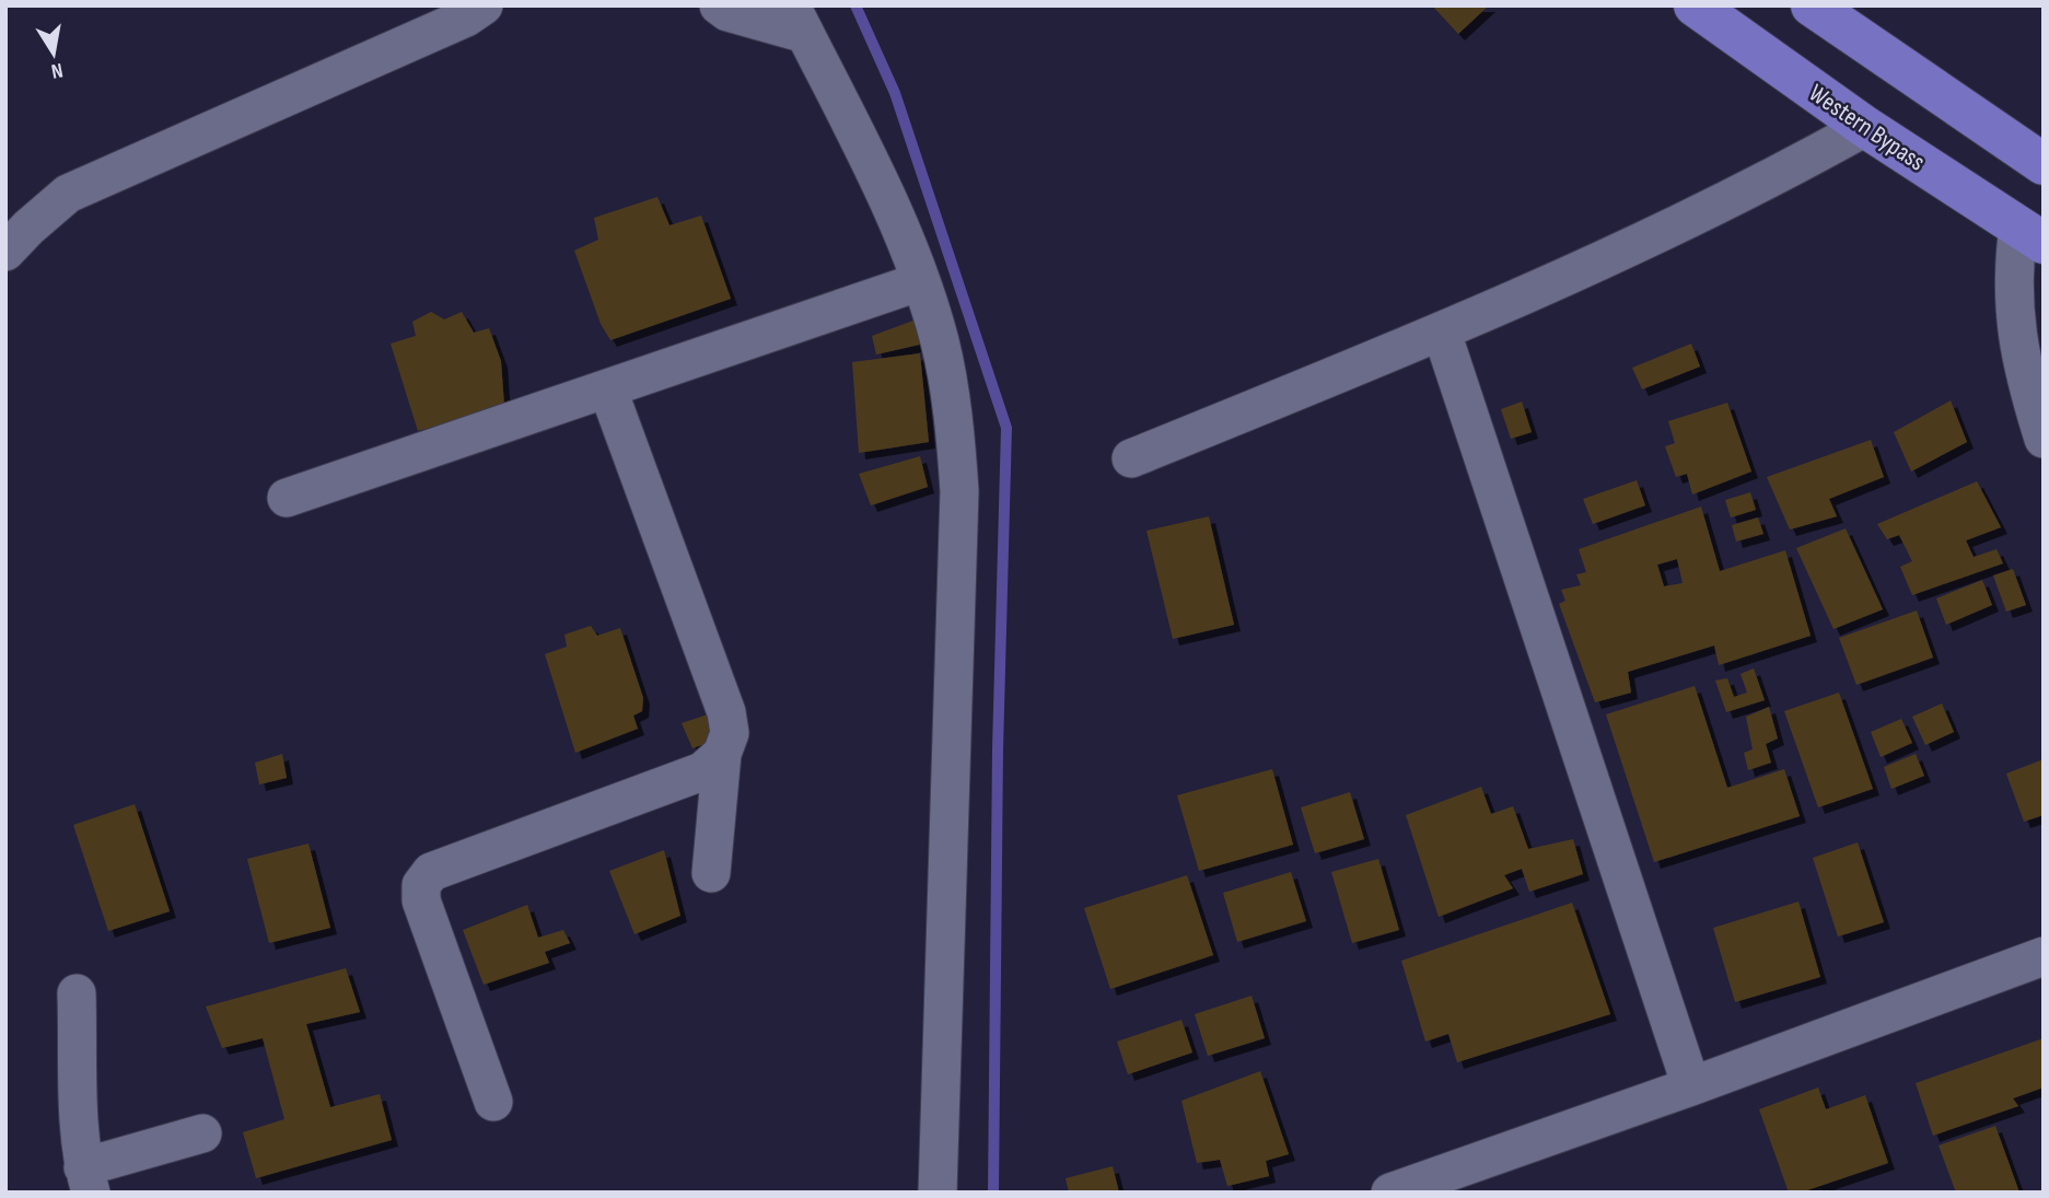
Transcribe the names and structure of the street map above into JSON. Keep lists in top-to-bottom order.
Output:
{
  "streets": {
    "main road": ["Western Bypass"]
  },
  "north": "bottom"
}
